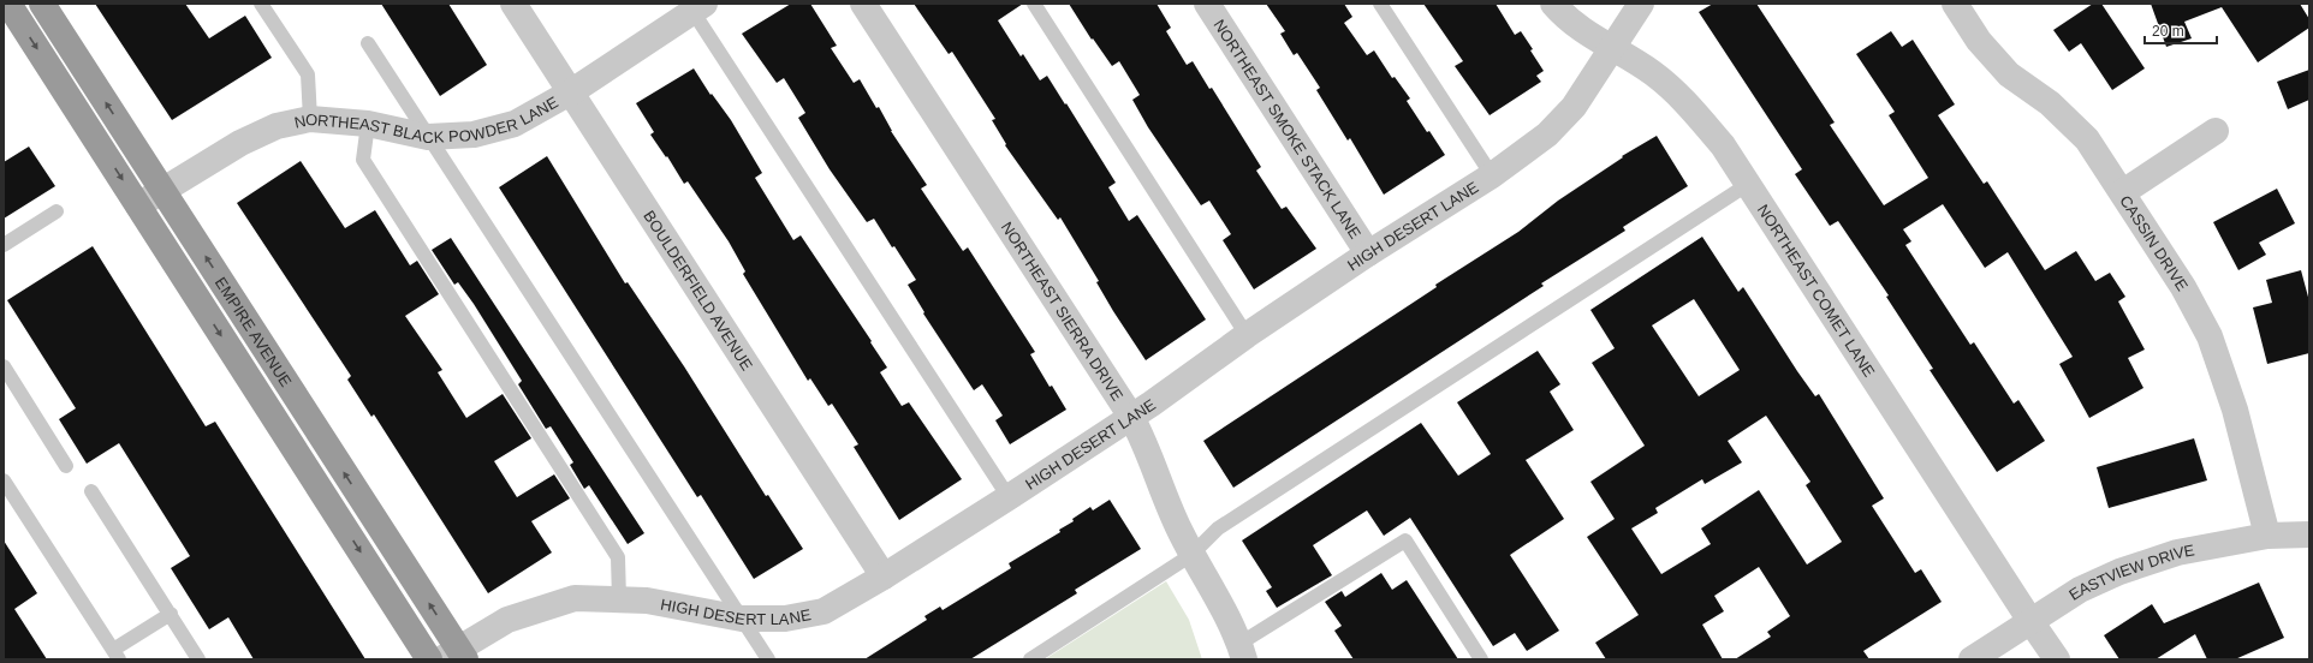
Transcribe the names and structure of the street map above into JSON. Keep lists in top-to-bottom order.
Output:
{
  "streets": {
    "highway": ["EMPIRE AVENUE"],
    "street": [
      "NORTHEAST BLACK POWDER LANE",
      "NORTHEAST SMOKE STACK LANE",
      "HIGH DESERT LANE",
      "CASSIN DRIVE",
      "BOULDERFIELD AVENUE",
      "NORTHEAST COMET LANE",
      "NORTHEAST SIERRA DRIVE",
      "EASTVIEW DRIVE"
    ]
  },
  "crossings": [
    ["NORTHEAST BLACK POWDER LANE", "BOULDERFIELD AVENUE"],
    ["NORTHEAST BLACK POWDER LANE", "EMPIRE AVENUE"],
    ["NORTHEAST SMOKE STACK LANE", "HIGH DESERT LANE"],
    ["HIGH DESERT LANE", "BOULDERFIELD AVENUE"],
    ["HIGH DESERT LANE", "NORTHEAST COMET LANE"],
    ["HIGH DESERT LANE", "NORTHEAST SIERRA DRIVE"],
    ["HIGH DESERT LANE", "EMPIRE AVENUE"],
    ["CASSIN DRIVE", "EASTVIEW DRIVE"],
    ["NORTHEAST COMET LANE", "EASTVIEW DRIVE"]
  ],
  "scale_bar": "20 m"
}
